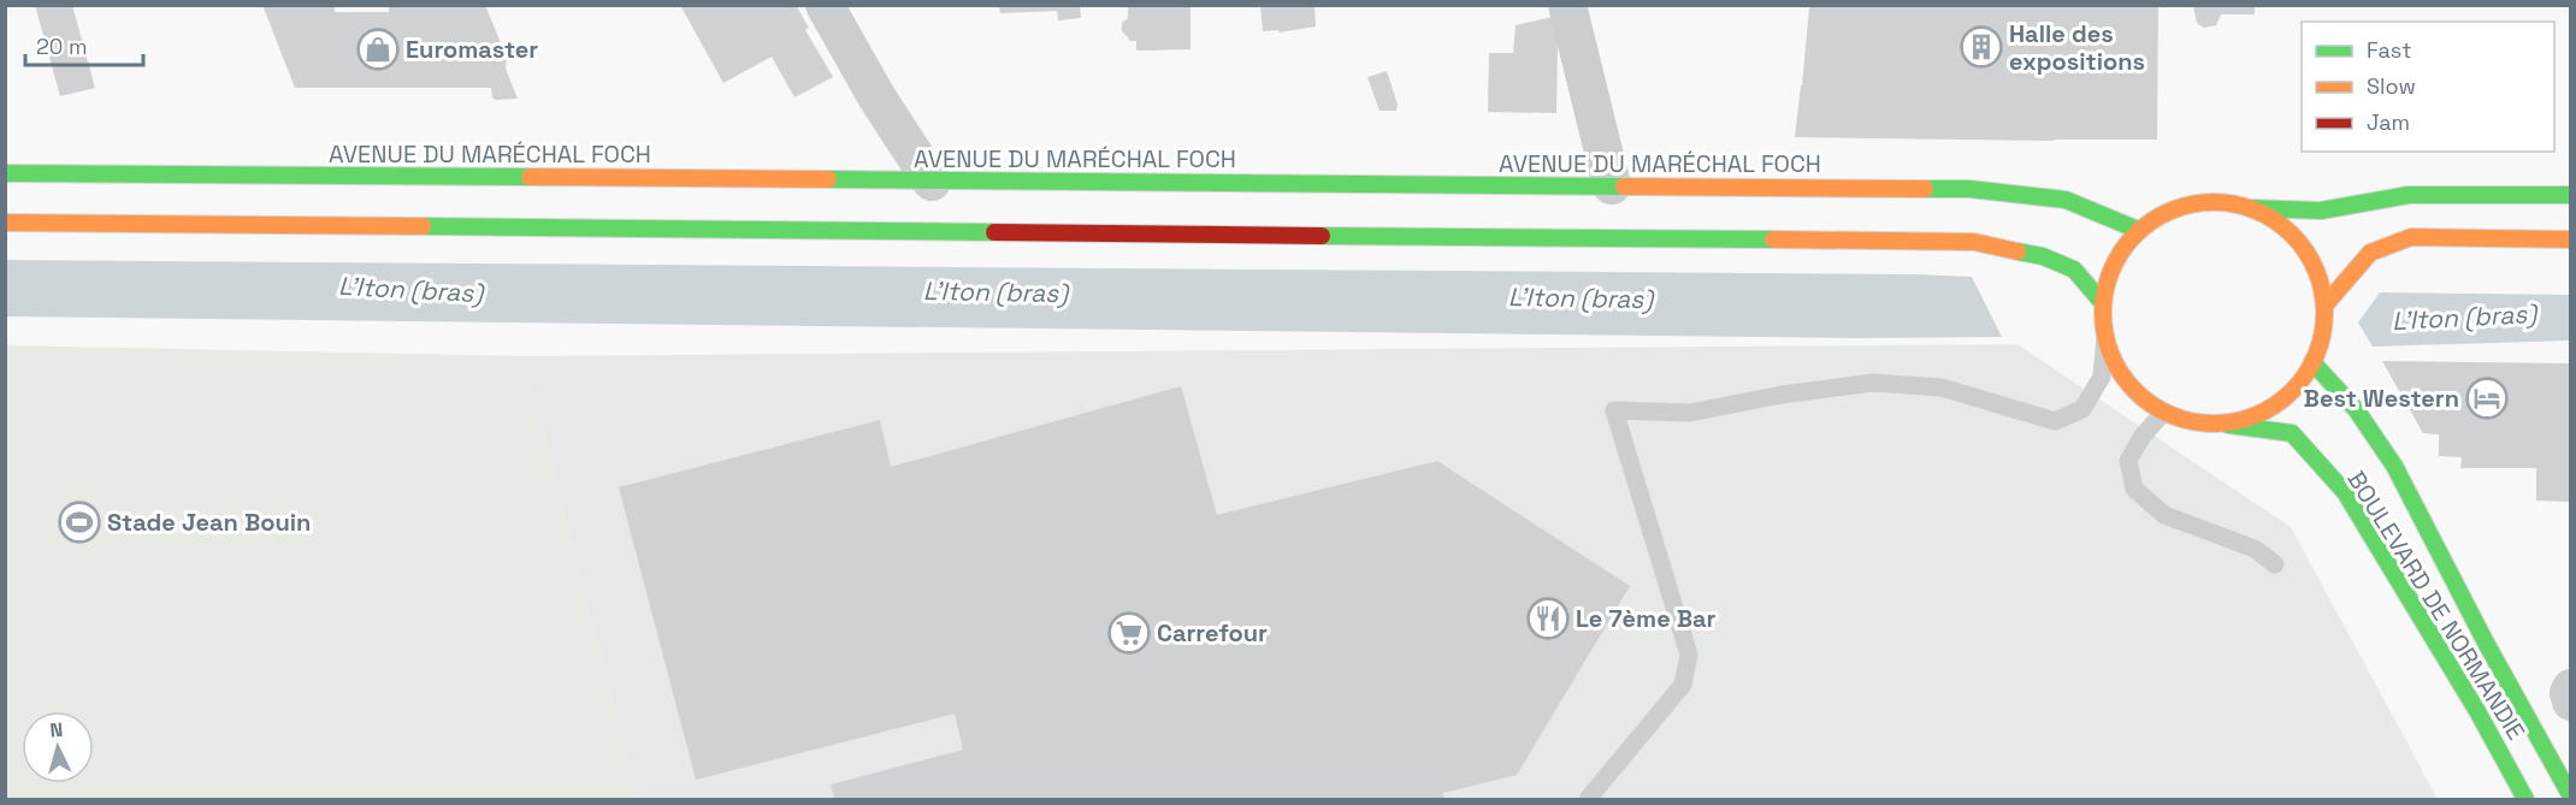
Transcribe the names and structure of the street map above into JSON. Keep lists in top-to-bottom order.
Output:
{
  "streets": {
    "main road": ["AVENUE DU MARÉCHAL FOCH", "BOULEVARD DE NORMANDIE"]
  },
  "crossings": [
    ["AVENUE DU MARÉCHAL FOCH", "BOULEVARD DE NORMANDIE"]
  ],
  "water": ["L'Iton (bras)"],
  "places": {
    "building": ["Halle des expositions"],
    "shop": ["Euromaster"],
    "hotel": ["Best Western"],
    "sports": ["Stade Jean Bouin"],
    "restaurant": ["Le 7ème Bar"],
    "supermarket": ["Carrefour"]
  },
  "legend": ["Fast", "Slow", "Jam"],
  "scale_bar": "20 m",
  "north": "top"
}
